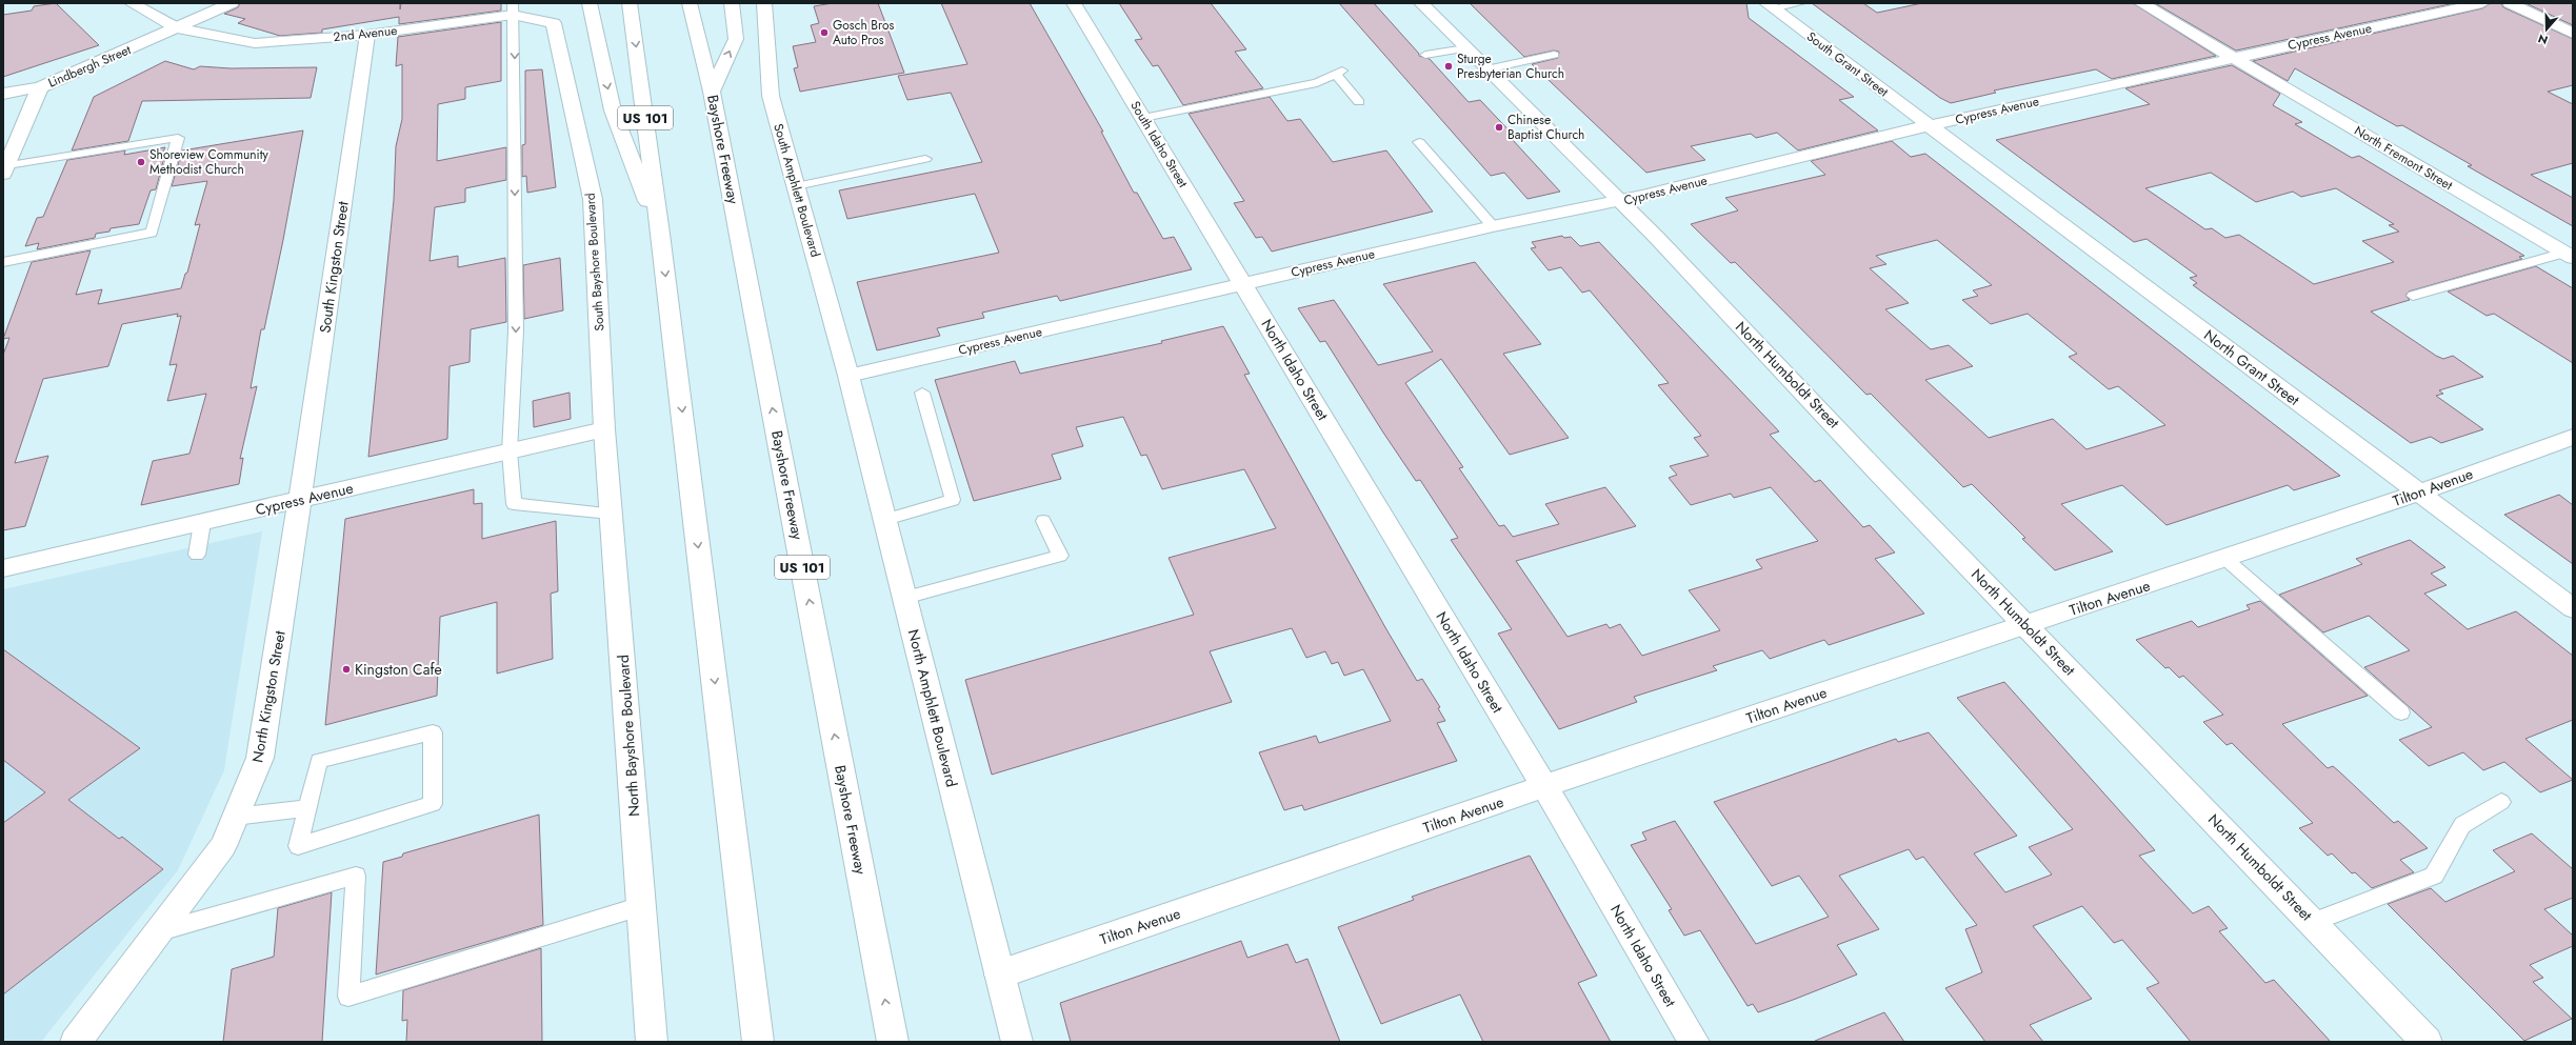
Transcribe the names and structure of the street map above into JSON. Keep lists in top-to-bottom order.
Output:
{
  "streets": {
    "main road": [
      "2nd Avenue",
      "Cypress Avenue",
      "South Grant Street",
      "Lindbergh Street",
      "US 101",
      "South Idaho Street",
      "Bayshore Freeway",
      "North Fremont Street",
      "South Amphlett Boulevard",
      "South Bayshore Boulevard",
      "South Kingston Street",
      "North Grant Street",
      "North Idaho Street",
      "North Humboldt Street",
      "Tilton Avenue",
      "North Kingston Street",
      "North Amphlett Boulevard",
      "North Bayshore Boulevard"
    ]
  },
  "crossings": [
    ["2nd Avenue", "Lindbergh Street"],
    ["2nd Avenue", "South Bayshore Boulevard"],
    ["2nd Avenue", "South Kingston Street"],
    ["Cypress Avenue", "South Grant Street"],
    ["Cypress Avenue", "South Idaho Street"],
    ["Cypress Avenue", "North Fremont Street"],
    ["Cypress Avenue", "South Amphlett Boulevard"],
    ["Cypress Avenue", "South Bayshore Boulevard"],
    ["Cypress Avenue", "South Kingston Street"],
    ["Cypress Avenue", "North Grant Street"],
    ["Cypress Avenue", "North Idaho Street"],
    ["Cypress Avenue", "North Humboldt Street"],
    ["Cypress Avenue", "North Kingston Street"],
    ["Cypress Avenue", "North Amphlett Boulevard"],
    ["Cypress Avenue", "North Bayshore Boulevard"],
    ["South Grant Street", "North Grant Street"],
    ["South Idaho Street", "North Idaho Street"],
    ["South Amphlett Boulevard", "North Amphlett Boulevard"],
    ["South Bayshore Boulevard", "North Bayshore Boulevard"],
    ["South Kingston Street", "North Kingston Street"],
    ["North Grant Street", "Tilton Avenue"],
    ["North Idaho Street", "Tilton Avenue"],
    ["North Humboldt Street", "Tilton Avenue"],
    ["Tilton Avenue", "North Amphlett Boulevard"]
  ],
  "places": [
    "Gosch Bros Auto Pros",
    "Sturge Presbyterian Church",
    "Chinese Baptist Church",
    "Shoreview Community Methodist Church",
    "Kingston Cafe"
  ],
  "north": "bottom"
}
